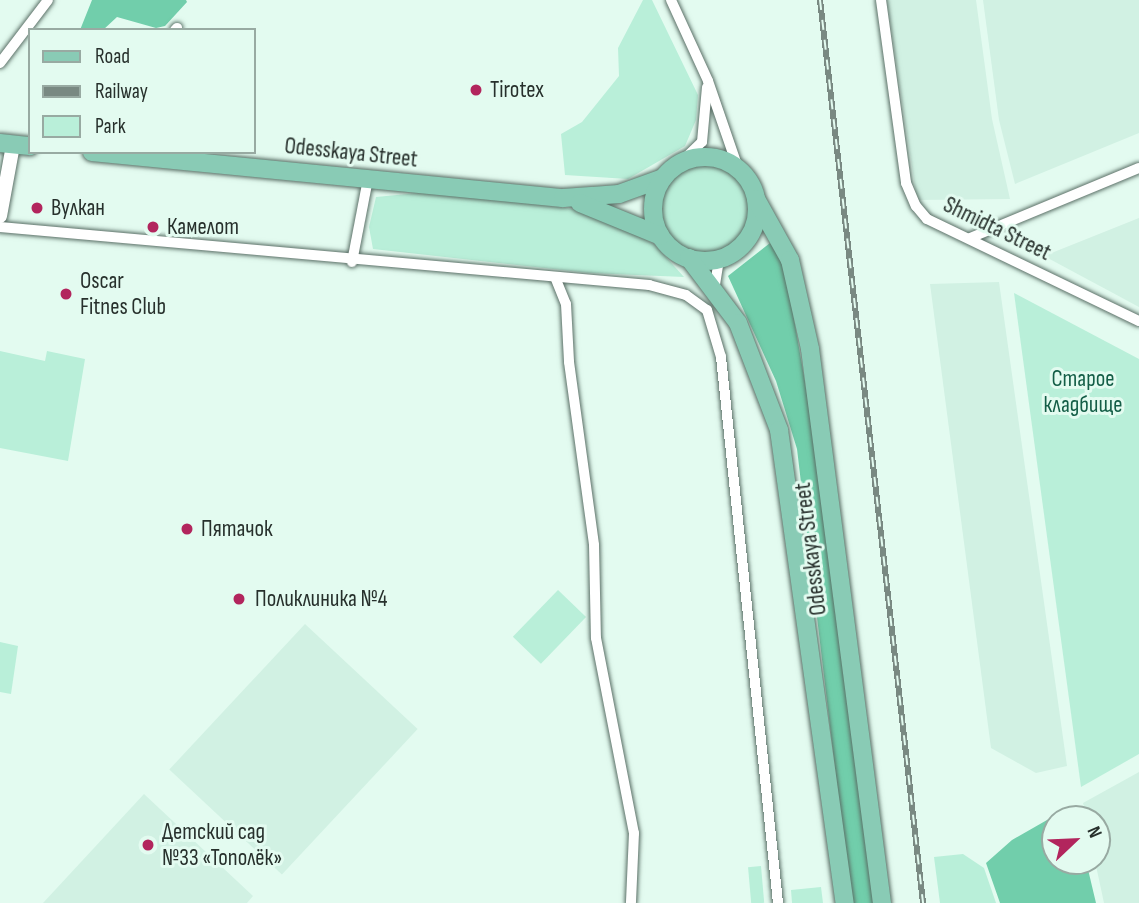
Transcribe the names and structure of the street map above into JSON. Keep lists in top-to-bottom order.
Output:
{
  "streets": {
    "main road": ["Odesskaya Street"],
    "street": ["Shmidta Street"]
  },
  "parks": ["Старое кладбище"],
  "places": [
    "Tirotex",
    "Вулкан",
    "Камелот",
    "Oscar Fitnes Club",
    "Пятачок",
    "Поликлиника №4",
    "Детский сад №33 «Тополёк»"
  ],
  "legend": ["Road", "Railway", "Park"],
  "north": "top right"
}
